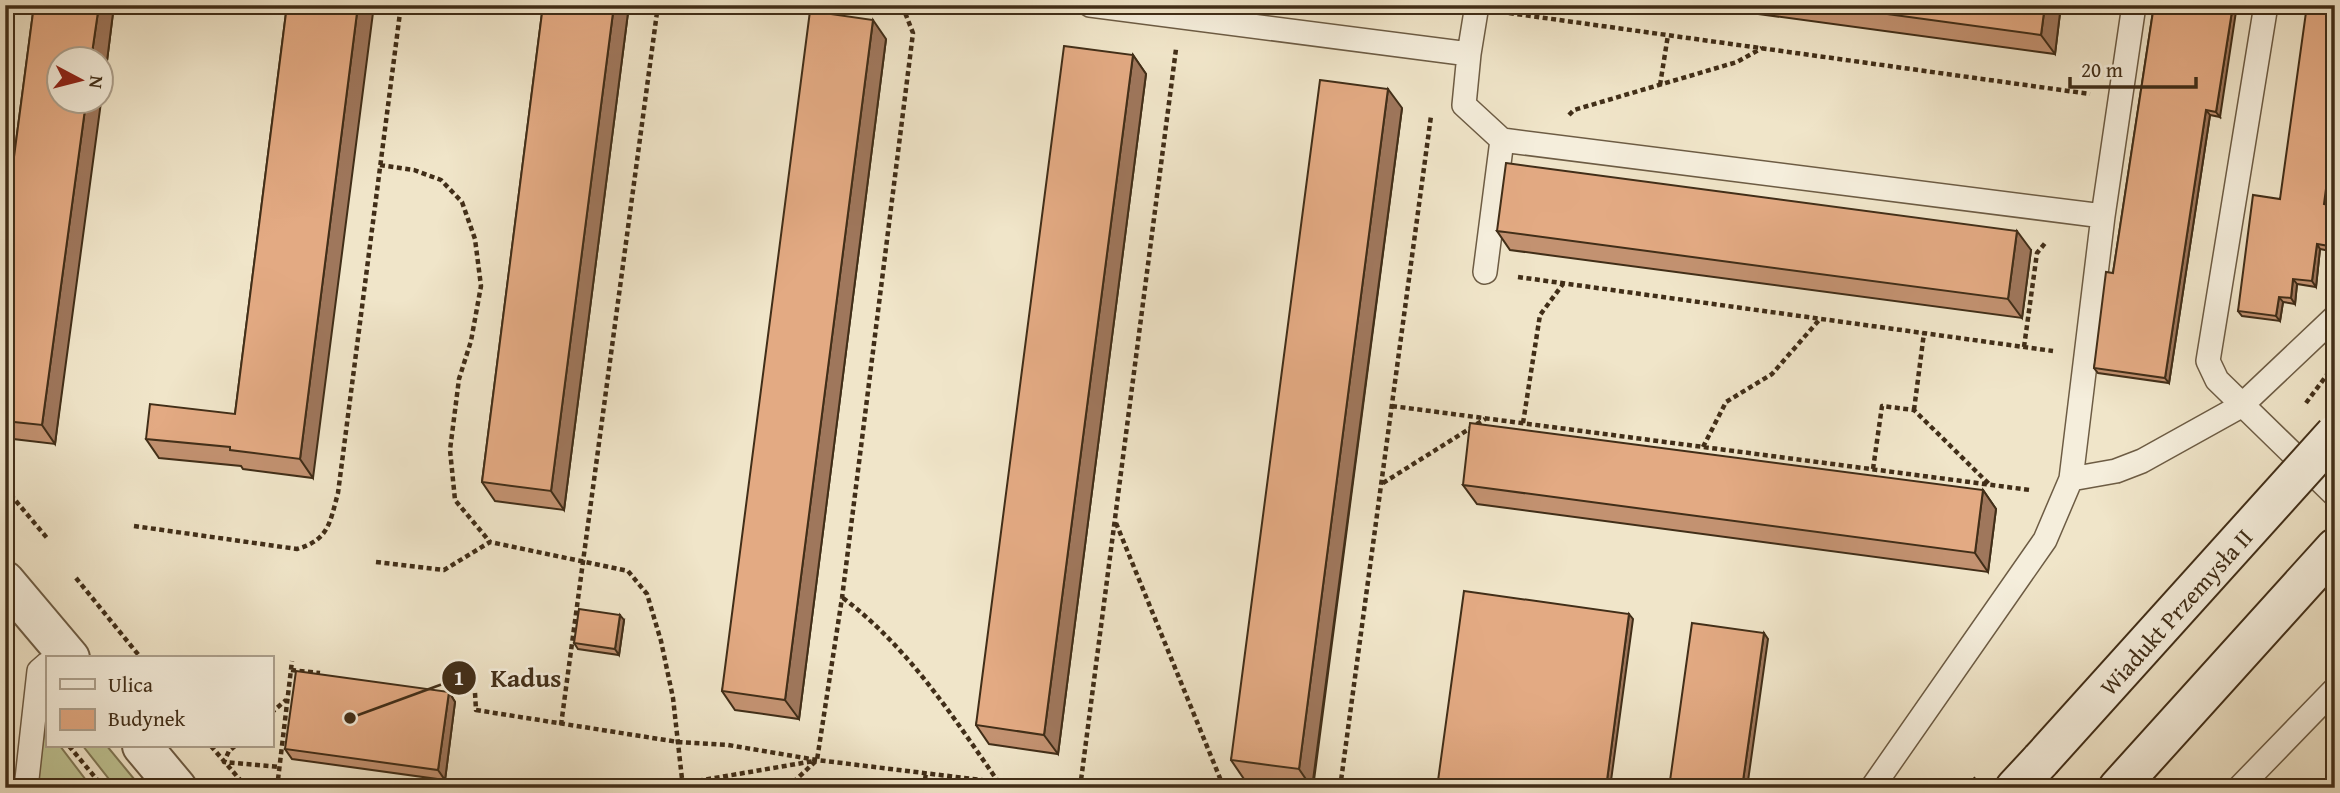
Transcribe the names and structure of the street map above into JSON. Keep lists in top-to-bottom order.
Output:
{
  "streets": {
    "main road": ["Wiadukt Przemysła II"]
  },
  "places": ["Kadus"],
  "legend": ["Ulica", "Budynek"],
  "scale_bar": "20 m",
  "north": "right"
}
